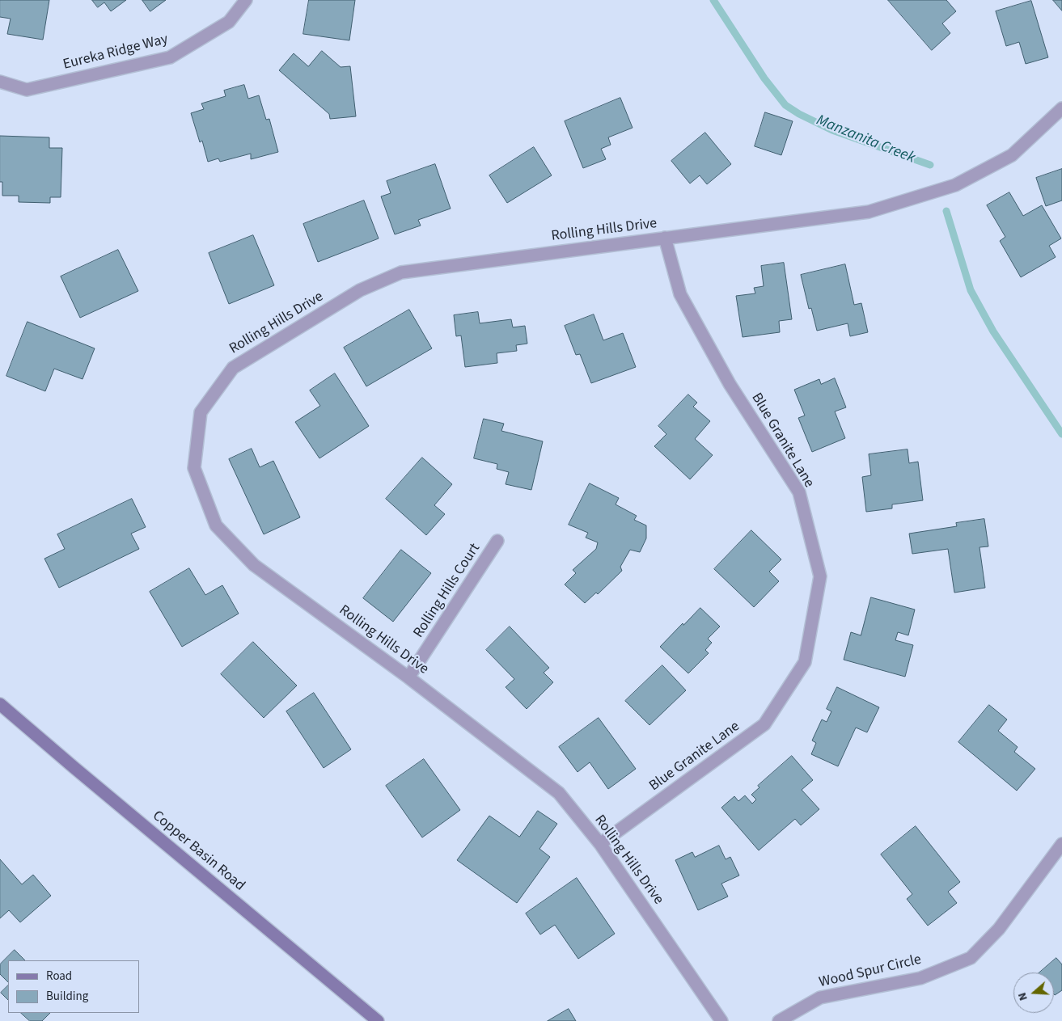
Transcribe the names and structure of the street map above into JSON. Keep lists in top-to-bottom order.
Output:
{
  "streets": {
    "street": [
      "Eureka Ridge Way",
      "Rolling Hills Drive",
      "Blue Granite Lane",
      "Rolling Hills Court",
      "Copper Basin Road",
      "Wood Spur Circle"
    ]
  },
  "crossings": [
    ["Rolling Hills Drive", "Blue Granite Lane"],
    ["Rolling Hills Drive", "Rolling Hills Court"]
  ],
  "water": ["Manzanita Creek"],
  "legend": ["Road", "Building"],
  "north": "left"
}
